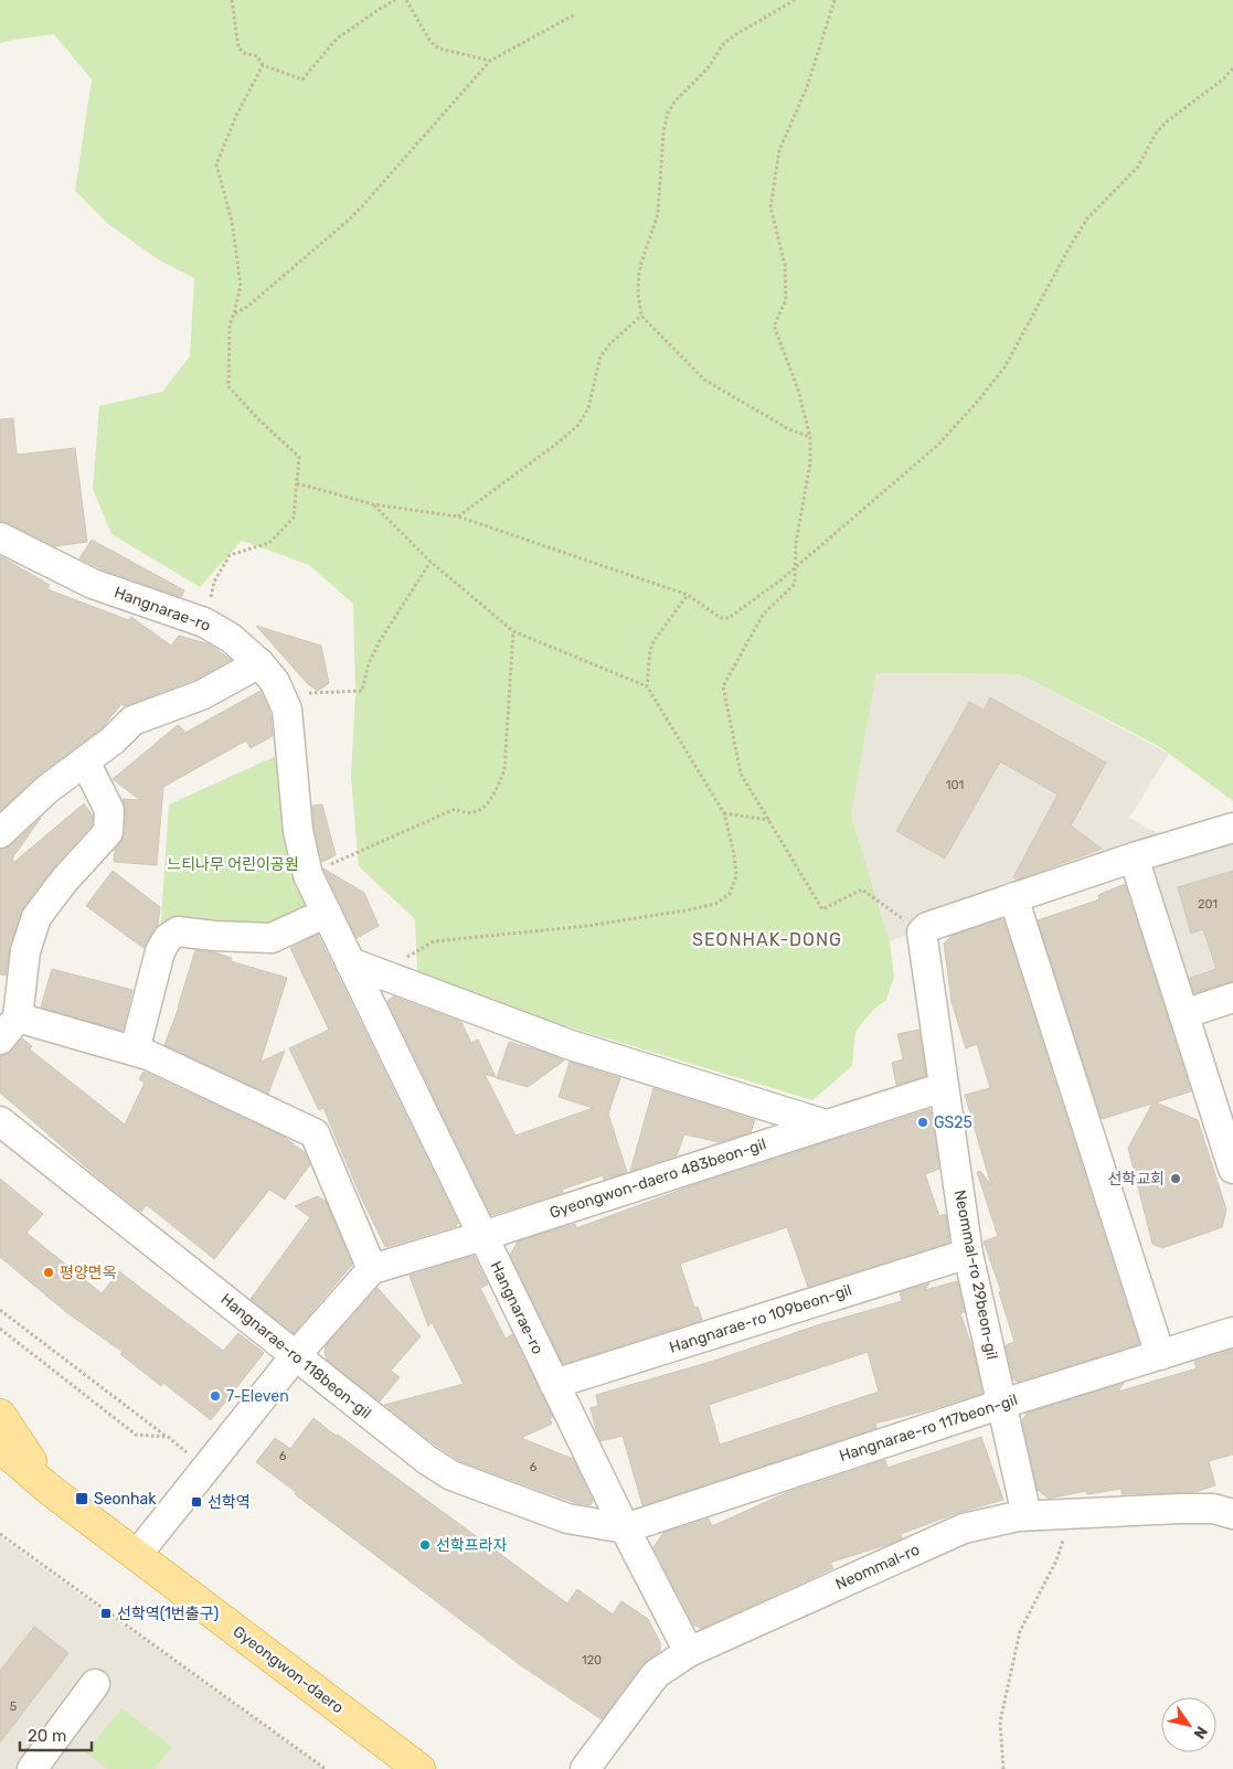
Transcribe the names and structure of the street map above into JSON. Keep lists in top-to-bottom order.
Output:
{
  "streets": {
    "main road": ["Gyeongwon-daero"],
    "street": [
      "Hangnarae-ro",
      "Gyeongwon-daero 483beon-gil",
      "Neommal-ro 29beon-gil",
      "Hangnarae-ro 109beon-gil",
      "Hangnarae-ro 118beon-gil",
      "Hangnarae-ro 117beon-gil",
      "Neommal-ro"
    ]
  },
  "crossings": [
    ["Hangnarae-ro", "Gyeongwon-daero 483beon-gil"],
    ["Hangnarae-ro", "Hangnarae-ro 109beon-gil"],
    ["Hangnarae-ro", "Hangnarae-ro 118beon-gil"],
    ["Hangnarae-ro", "Hangnarae-ro 117beon-gil"],
    ["Hangnarae-ro", "Neommal-ro"],
    ["Gyeongwon-daero 483beon-gil", "Neommal-ro 29beon-gil"],
    ["Neommal-ro 29beon-gil", "Hangnarae-ro 109beon-gil"],
    ["Neommal-ro 29beon-gil", "Hangnarae-ro 117beon-gil"],
    ["Neommal-ro 29beon-gil", "Neommal-ro"],
    ["Hangnarae-ro 118beon-gil", "Hangnarae-ro 117beon-gil"]
  ],
  "districts": ["SEONHAK-DONG"],
  "parks": ["느티나무 어린이공원"],
  "places": {
    "other": [
      "GS25",
      "선학교회",
      "평양면옥",
      "7-Eleven",
      "선학프라자"
    ],
    "transit": ["Seonhak", "선학역", "선학역(1번출구)"]
  },
  "house_numbers": [
    "101",
    "201",
    "6",
    "6",
    "120",
    "5"
  ],
  "scale_bar": "20 m",
  "north": "bottom right"
}
